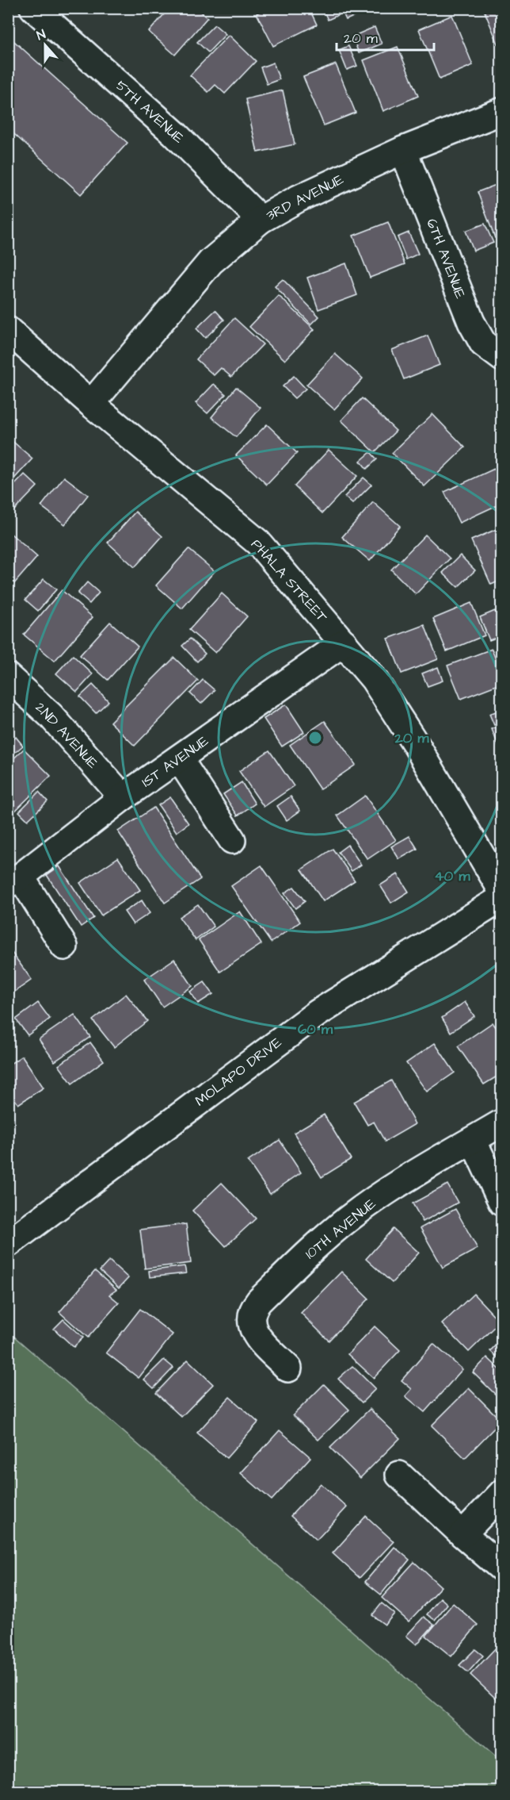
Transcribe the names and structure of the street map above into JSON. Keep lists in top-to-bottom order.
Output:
{
  "streets": {
    "street": [
      "5TH AVENUE",
      "3RD AVENUE",
      "6TH AVENUE",
      "PHALA STREET",
      "2ND AVENUE",
      "1ST AVENUE",
      "MOLAPO DRIVE",
      "10TH AVENUE"
    ]
  },
  "crossings": [
    ["5TH AVENUE", "3RD AVENUE"],
    ["3RD AVENUE", "6TH AVENUE"],
    ["3RD AVENUE", "PHALA STREET"],
    ["PHALA STREET", "1ST AVENUE"],
    ["2ND AVENUE", "1ST AVENUE"]
  ],
  "scale_bar": "20 m",
  "north": "top",
  "rings": ["20 m", "40 m", "60 m"]
}
